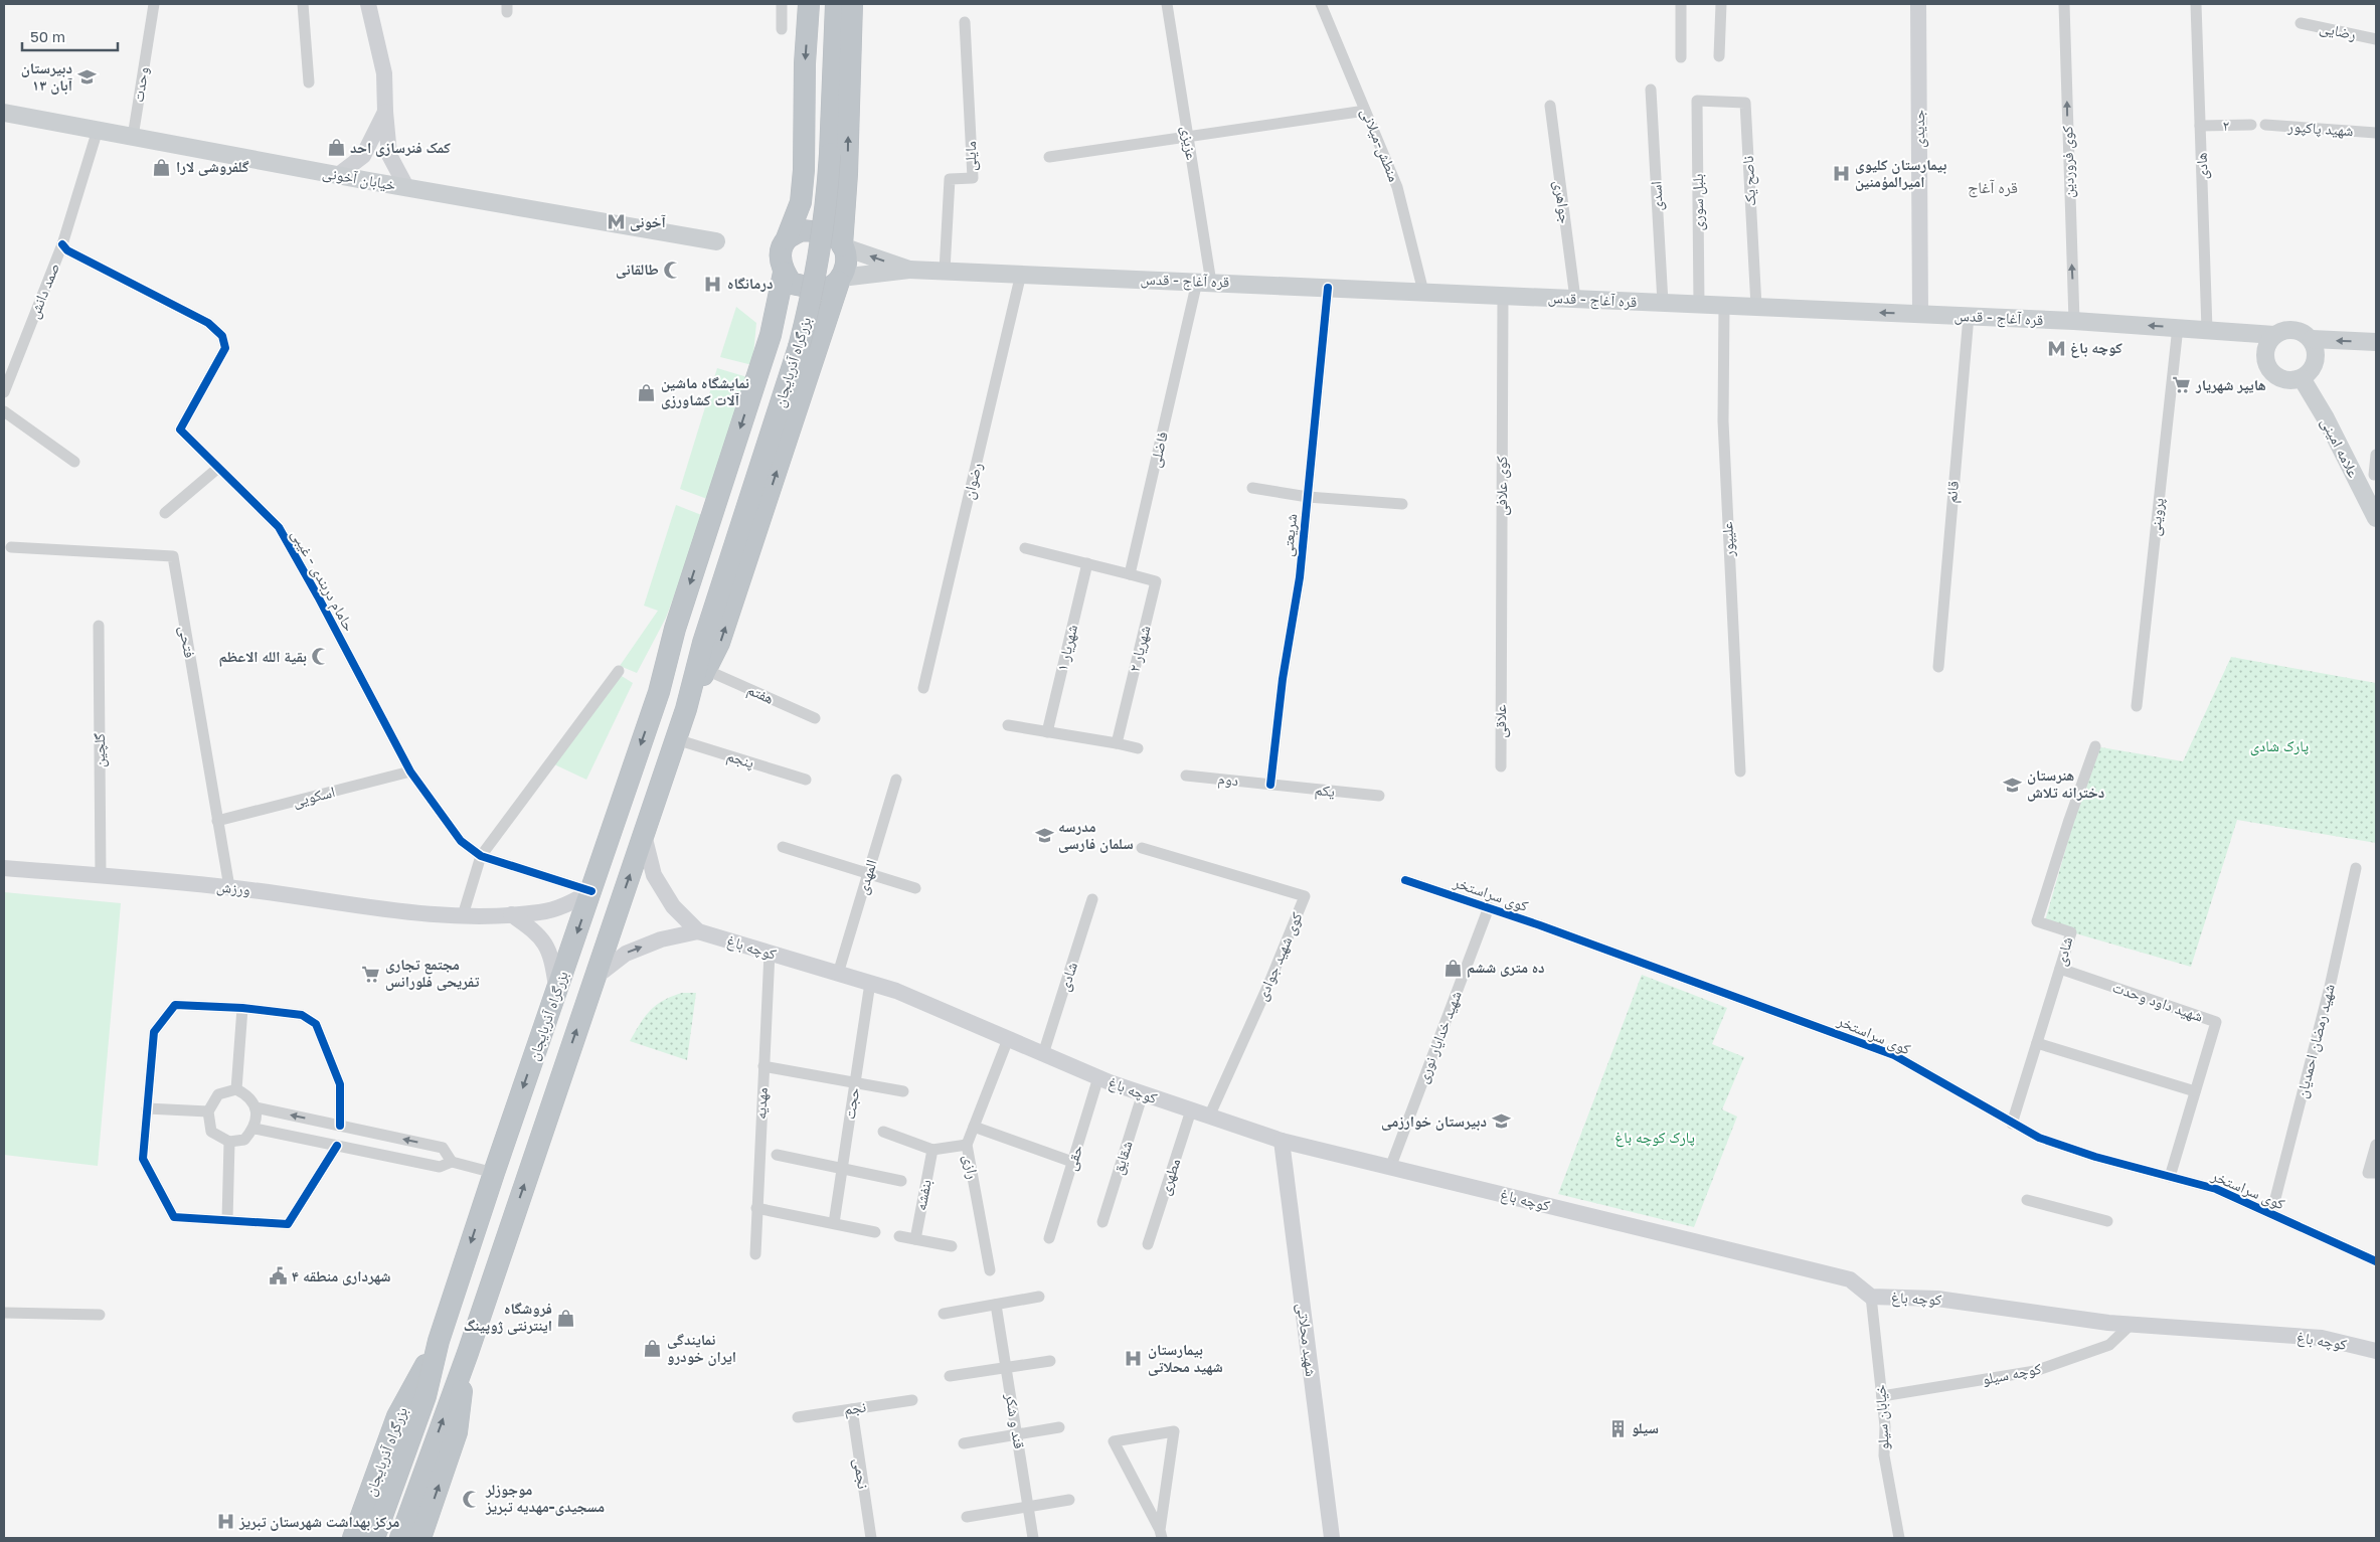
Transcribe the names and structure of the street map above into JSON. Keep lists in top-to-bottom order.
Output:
{
  "streets": {
    "highway": ["بزرگراه آذربایجان"],
    "main road": [
      "جدیدی",
      "خیابان آخونی",
      "قره آغاج - قدس",
      "علامه امینی",
      "ورزش",
      "کوچه باغ",
      "شهید محلاتی"
    ],
    "street": [
      "رضایی",
      "وحدت",
      "۲",
      "شهید پاکپور",
      "عزیزی",
      "منطش-میلانی",
      "مایلی",
      "کوی فروردین",
      "هادی",
      "ناصح یک",
      "اسدی",
      "جواهری",
      "بلبل سوری",
      "صمد دانش",
      "فاضلی",
      "رضوان",
      "کوی علافی",
      "قائم",
      "پروینی",
      "شریعتی",
      "علیپور",
      "حامام دربندی - غیبی",
      "فتحی",
      "شهریار ۱",
      "شهریار ۲",
      "هفتم",
      "علاقی",
      "گلچین",
      "پنجم",
      "دوم",
      "یکم",
      "اسکویی",
      "المهدی",
      "کوی سراستخر",
      "شادی",
      "کوی شهید جوادی",
      "شهید داود وحدت",
      "شهید خدایار نوری",
      "شهید رمضان احمدیان",
      "مهدیه",
      "حجت",
      "حقی",
      "شقایق",
      "رازی",
      "مطهری",
      "بنفشه",
      "کوچه سیلو",
      "نجم",
      "خیابان سیلو",
      "قند و شکر",
      "نجمی"
    ]
  },
  "crossings": [
    ["وحدت", "خیابان آخونی"],
    ["۲", "هادی"],
    ["جدیدی", "قره آغاج - قدس"],
    ["عزیزی", "قره آغاج - قدس"],
    ["عزیزی", "فاضلی"],
    ["منطش-میلانی", "قره آغاج - قدس"],
    ["مایلی", "قره آغاج - قدس"],
    ["کوی فروردین", "قره آغاج - قدس"],
    ["هادی", "قره آغاج - قدس"],
    ["خیابان آخونی", "صمد دانش"],
    ["ناصح یک", "بلبل سوری"],
    ["ناصح یک", "قره آغاج - قدس"],
    ["اسدی", "قره آغاج - قدس"],
    ["جواهری", "قره آغاج - قدس"],
    ["بلبل سوری", "قره آغاج - قدس"],
    ["قره آغاج - قدس", "علامه امینی"],
    ["قره آغاج - قدس", "فاضلی"],
    ["قره آغاج - قدس", "رضوان"],
    ["قره آغاج - قدس", "کوی علافی"],
    ["قره آغاج - قدس", "قائم"],
    ["قره آغاج - قدس", "پروینی"],
    ["قره آغاج - قدس", "شریعتی"],
    ["قره آغاج - قدس", "علیپور"],
    ["صمد دانش", "حامام دربندی - غیبی"],
    ["بزرگراه آذربایجان", "حامام دربندی - غیبی"],
    ["بزرگراه آذربایجان", "هفتم"],
    ["بزرگراه آذربایجان", "پنجم"],
    ["بزرگراه آذربایجان", "ورزش"],
    ["فاضلی", "شهریار ۲"],
    ["کوی علافی", "علاقی"],
    ["شریعتی", "دوم"],
    ["شریعتی", "یکم"],
    ["حامام دربندی - غیبی", "اسکویی"],
    ["حامام دربندی - غیبی", "ورزش"],
    ["فتحی", "اسکویی"],
    ["فتحی", "ورزش"],
    ["گلچین", "ورزش"],
    ["دوم", "یکم"],
    ["المهدی", "کوچه باغ"],
    ["کوی سراستخر", "شادی"],
    ["کوی سراستخر", "شهید داود وحدت"],
    ["کوی سراستخر", "شهید خدایار نوری"],
    ["کوی سراستخر", "شهید رمضان احمدیان"],
    ["کوچه باغ", "شادی"],
    ["کوچه باغ", "کوی شهید جوادی"],
    ["کوچه باغ", "شهید خدایار نوری"],
    ["کوچه باغ", "مهدیه"],
    ["کوچه باغ", "حجت"],
    ["کوچه باغ", "حقی"],
    ["کوچه باغ", "شقایق"],
    ["کوچه باغ", "رازی"],
    ["کوچه باغ", "مطهری"],
    ["کوچه باغ", "شهید محلاتی"],
    ["کوچه باغ", "کوچه سیلو"],
    ["کوچه باغ", "خیابان سیلو"],
    ["شادی", "شهید داود وحدت"],
    ["کوچه سیلو", "خیابان سیلو"],
    ["نجم", "نجمی"]
  ],
  "one_way": ["کوی فروردین"],
  "districts": ["قره آغاج"],
  "parks": ["پارک شادی", "پارک کوچه باغ"],
  "places": {
    "school or university": [
      "دبیرستان ۱۳ آبان",
      "هنرستان دخترانه تلاش",
      "مدرسه سلمان فارسی",
      "دبیرستان خوارزمی"
    ],
    "shop": [
      "کمک فنرسازی احد",
      "گلفروشی لارا",
      "نمایشگاه ماشین آلات کشاورزی",
      "ده متری ششم",
      "فروشگاه اینترنتی ژوپینگ",
      "نمایندگی ایران خودرو"
    ],
    "hospital": [
      "بیمارستان کلیوی امیرالمؤمنین",
      "درمانگاه",
      "بیمارستان شهید محلاتی",
      "مرکز بهداشت شهرستان تبریز"
    ],
    "metro station": ["آخونی", "کوچه باغ"],
    "mosque": ["طالقانی", "بقیة الله الاعظم", "موجوزلر مسجیدی-مهدیه تبریز"],
    "supermarket": ["هایپر شهریار", "مجتمع تجاری تفریحی فلورانس"],
    "public building": ["شهرداری منطقه ۴"],
    "building": ["سیلو"]
  },
  "scale_bar": "50 m"
}
